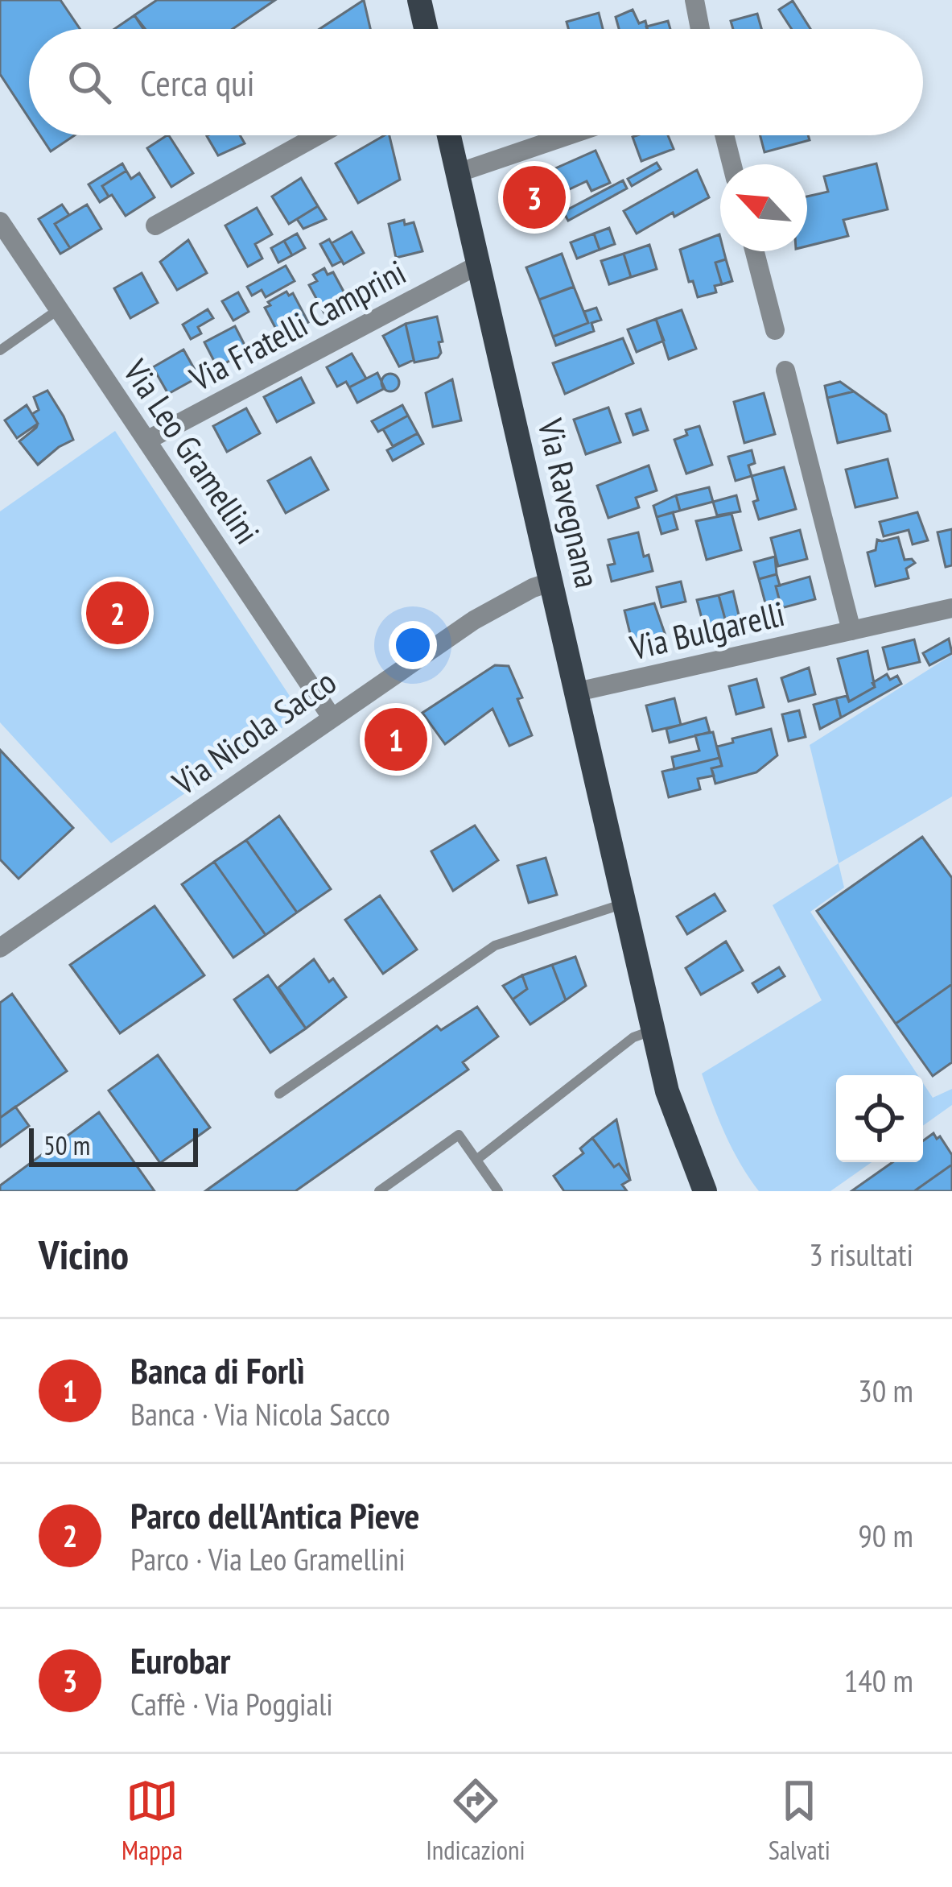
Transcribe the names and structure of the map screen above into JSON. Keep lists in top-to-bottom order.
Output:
{
  "streets": {
    "main road": ["Via Ravegnana"],
    "street": [
      "Via Fratelli Camprini",
      "Via Leo Gramellini",
      "Via Bulgarelli",
      "Via Nicola Sacco"
    ]
  },
  "crossings": [
    ["Via Fratelli Camprini", "Via Leo Gramellini"],
    ["Via Fratelli Camprini", "Via Ravegnana"],
    ["Via Leo Gramellini", "Via Nicola Sacco"],
    ["Via Ravegnana", "Via Bulgarelli"],
    ["Via Ravegnana", "Via Nicola Sacco"]
  ],
  "scale_bar": "50 m",
  "north": "top left",
  "page": {
    "search": "Cerca qui",
    "pins": ["3", "2", "1"],
    "scale": "50 m",
    "heading": ["Vicino", "3 risultati"],
    "list": [
      {
        "mark": "1",
        "name": "Banca di Forlì",
        "note": "Banca · Via Nicola Sacco",
        "value": "30 m"
      },
      {
        "mark": "2",
        "name": "Parco dell'Antica Pieve",
        "note": "Parco · Via Leo Gramellini",
        "value": "90 m"
      },
      {
        "mark": "3",
        "name": "Eurobar",
        "note": "Caffè · Via Poggiali",
        "value": "140 m"
      }
    ],
    "nav": ["Mappa", "Indicazioni", "Salvati"]
  }
}
